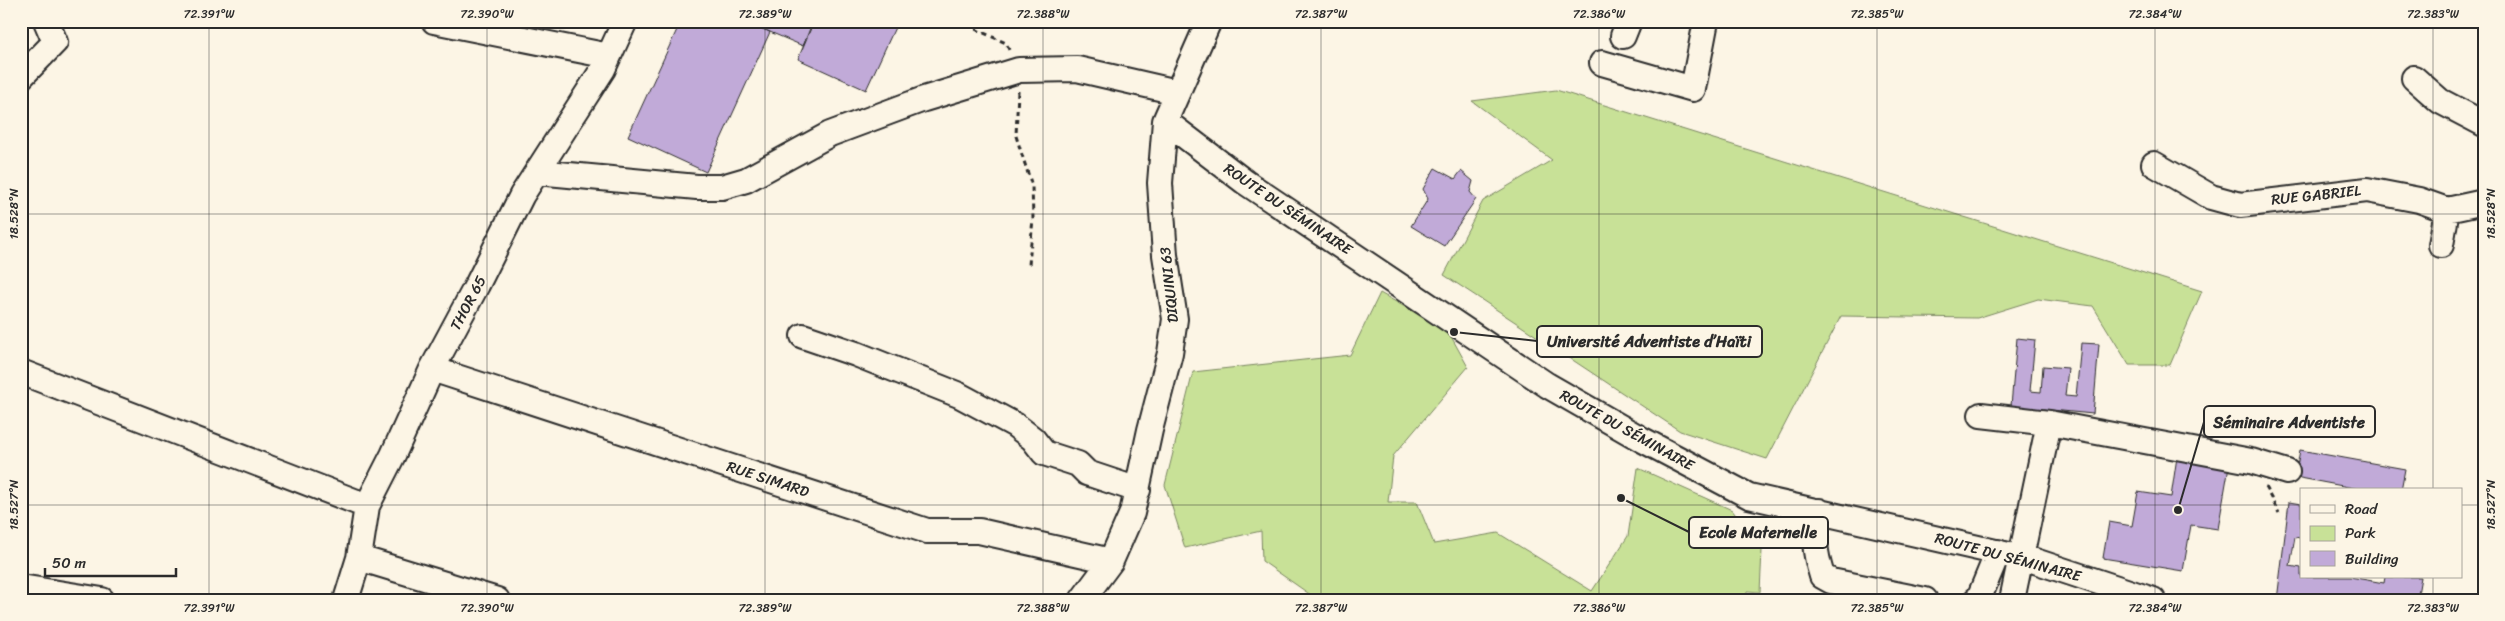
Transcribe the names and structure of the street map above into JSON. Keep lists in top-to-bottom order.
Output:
{
  "streets": {
    "street": [
      "RUE GABRIEL",
      "ROUTE DU SÉMINAIRE",
      "DIQUINI 63",
      "THOR 65",
      "RUE SIMARD"
    ]
  },
  "crossings": [
    ["ROUTE DU SÉMINAIRE", "DIQUINI 63"],
    ["DIQUINI 63", "RUE SIMARD"],
    ["THOR 65", "RUE SIMARD"]
  ],
  "places": ["Université Adventiste d’Haïti", "Ecole Maternelle", "Séminaire Adventiste"],
  "legend": ["Road", "Park", "Building"],
  "scale_bar": "50 m",
  "coordinates": [
    "72.391°W",
    "72.390°W",
    "72.389°W",
    "72.388°W",
    "72.387°W",
    "72.386°W",
    "72.385°W",
    "72.384°W",
    "72.383°W",
    "18.528°N",
    "18.527°N"
  ]
}
